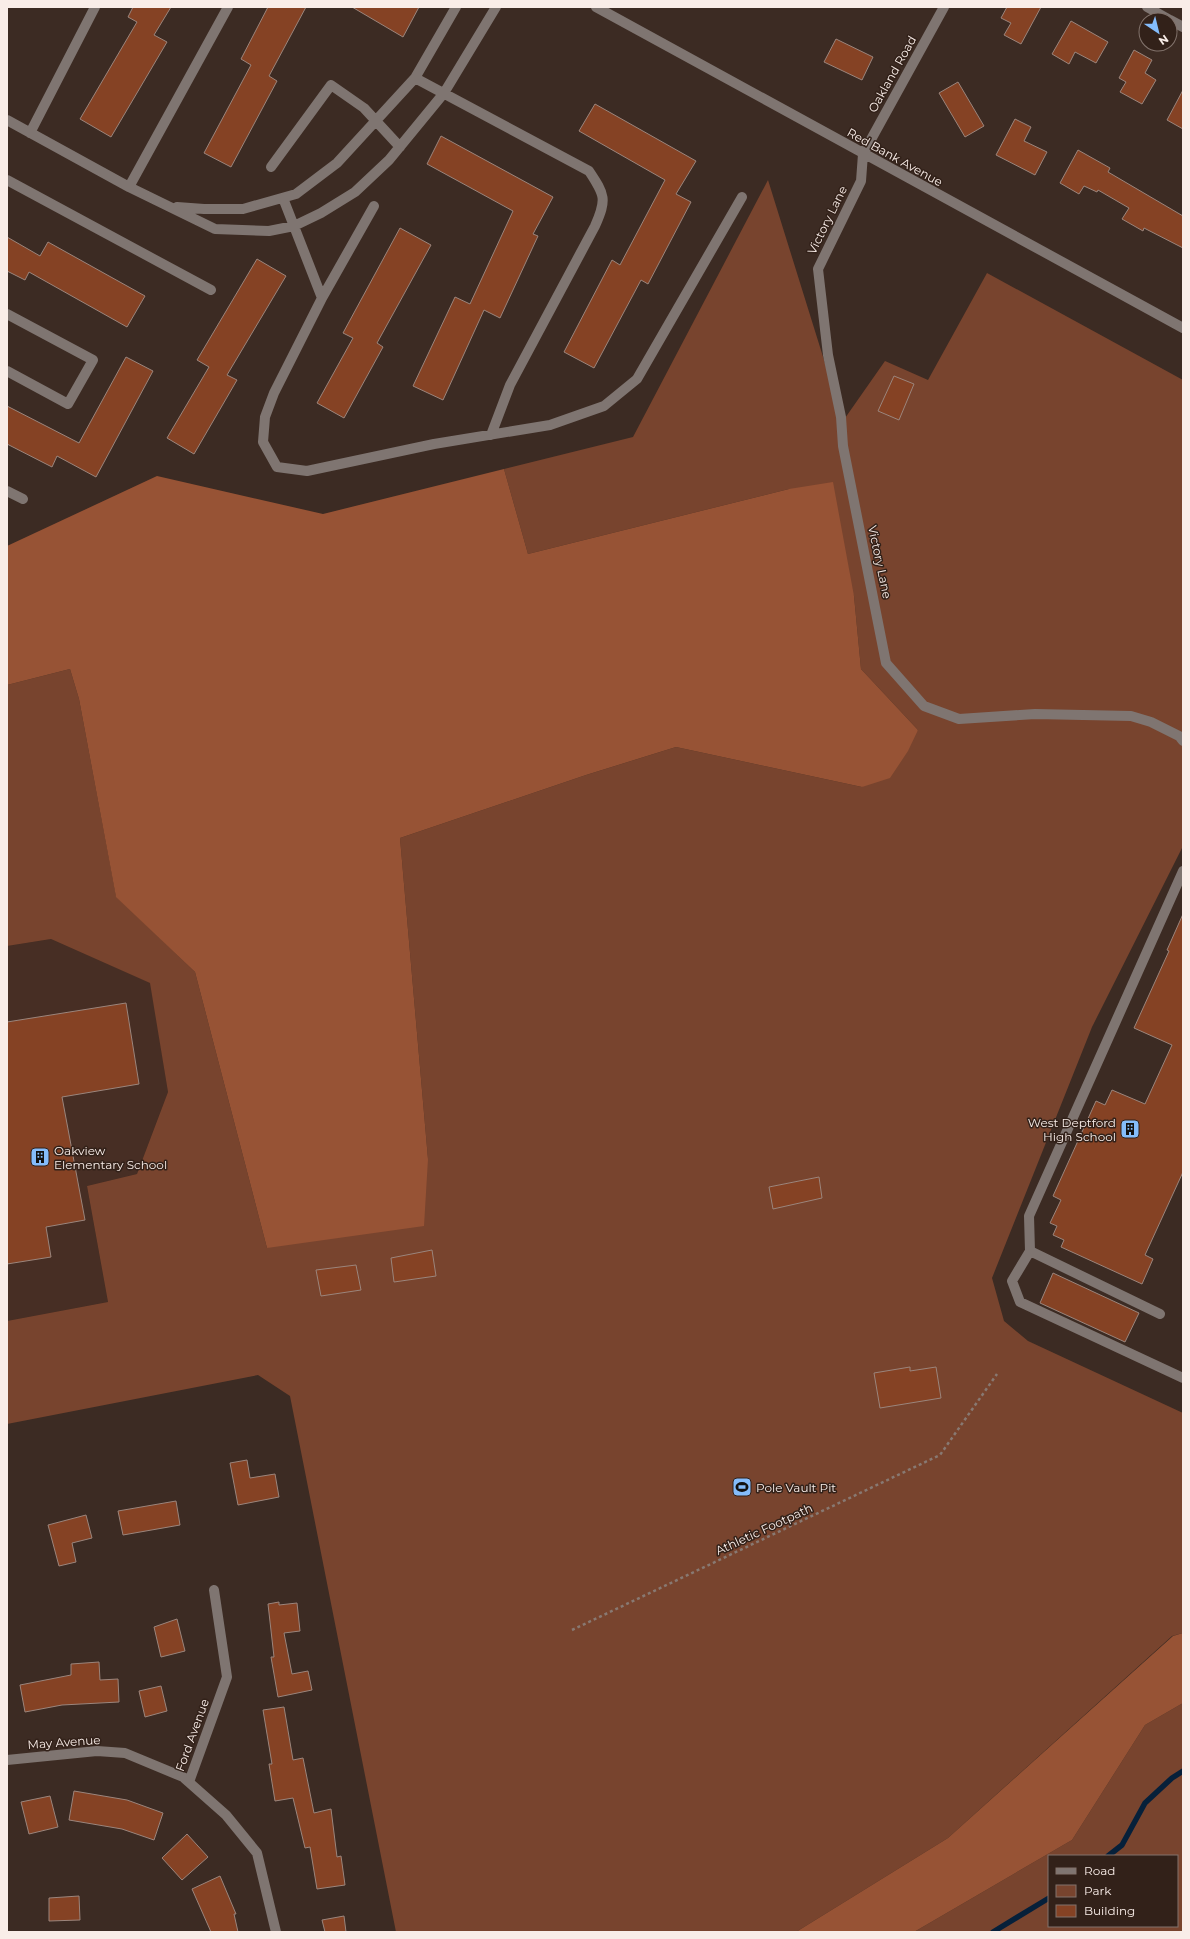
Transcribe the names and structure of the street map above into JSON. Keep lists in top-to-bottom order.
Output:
{
  "streets": {
    "street": [
      "Oakland Road",
      "Red Bank Avenue",
      "Victory Lane",
      "Ford Avenue",
      "May Avenue"
    ],
    "path": ["Athletic Footpath"]
  },
  "crossings": [
    ["Oakland Road", "Red Bank Avenue"],
    ["Oakland Road", "Victory Lane"],
    ["Red Bank Avenue", "Victory Lane"],
    ["Ford Avenue", "May Avenue"]
  ],
  "places": {
    "building": ["West Deptford High School", "Oakview Elementary School"],
    "sports": ["Pole Vault Pit"]
  },
  "legend": ["Road", "Park", "Building"],
  "north": "bottom right"
}
